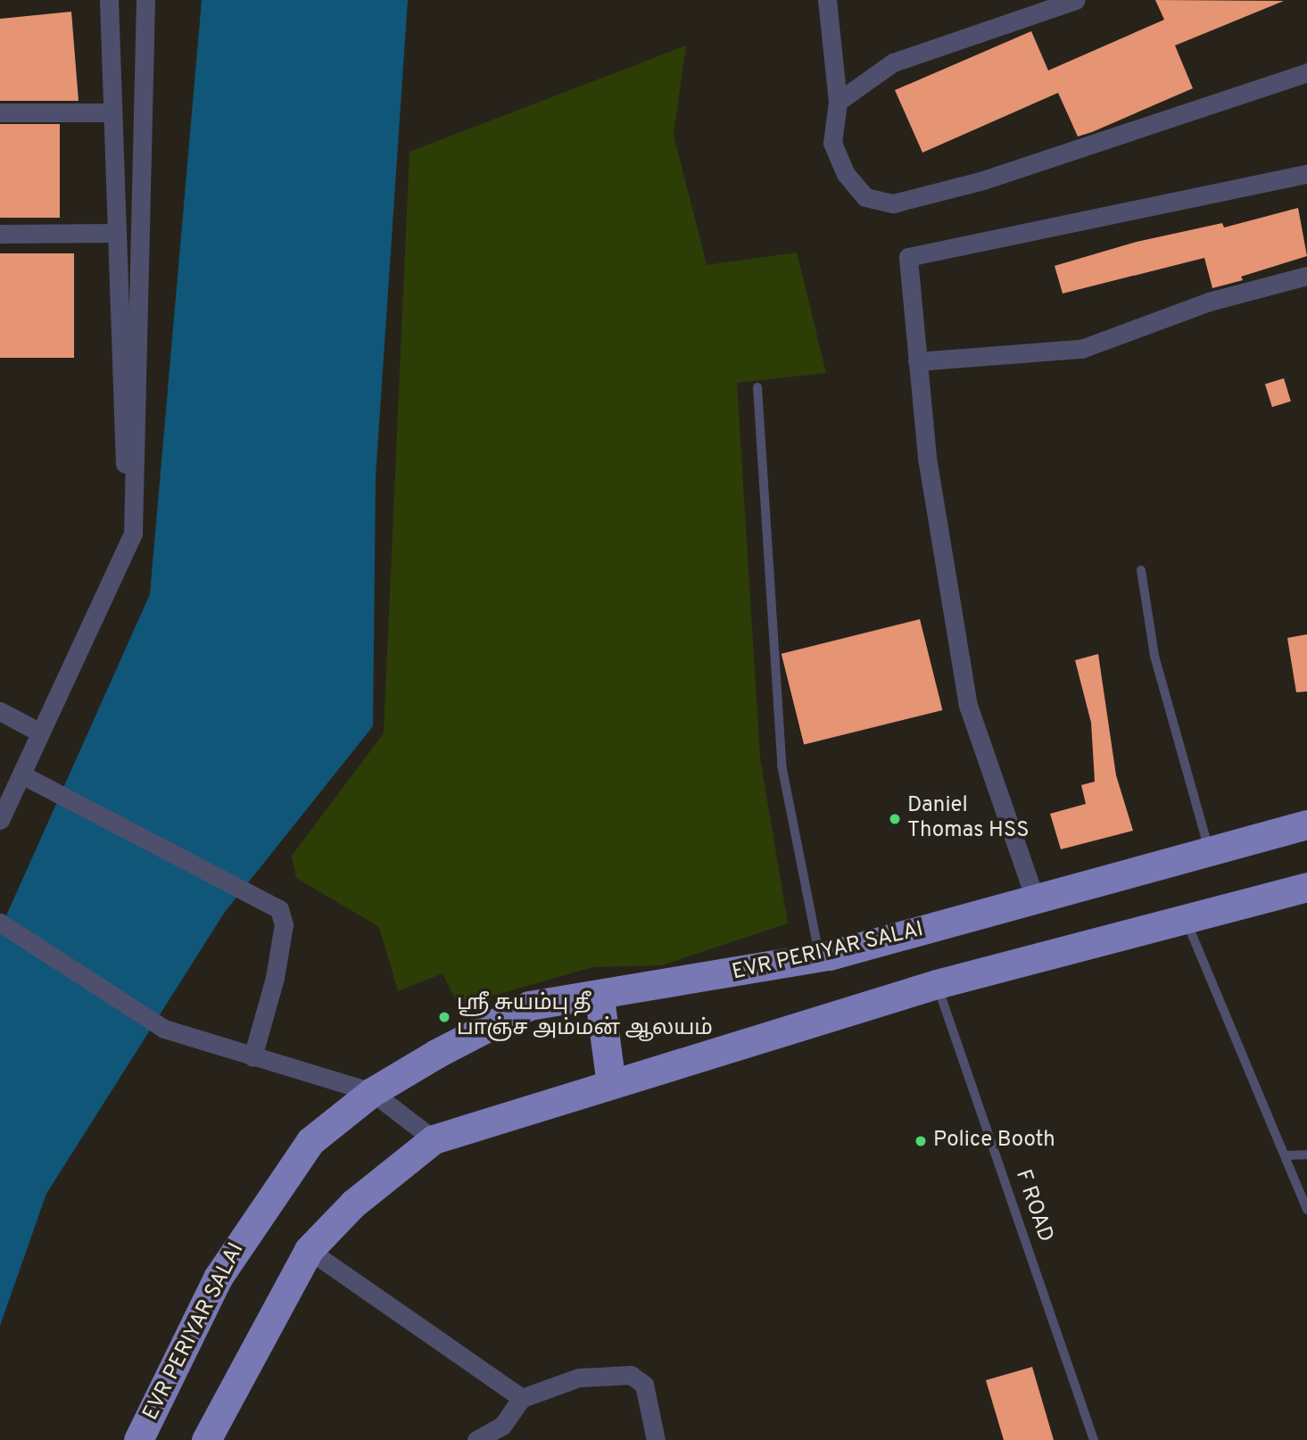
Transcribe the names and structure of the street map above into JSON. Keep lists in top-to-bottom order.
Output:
{
  "streets": {
    "main road": ["EVR PERIYAR SALAI"],
    "lane": ["F ROAD"]
  },
  "places": ["Daniel Thomas HSS", "ஶ்ரீ சுயம்பு தீ பாஞ்ச அம்மன் ஆலயம்", "Police Booth"]
}
